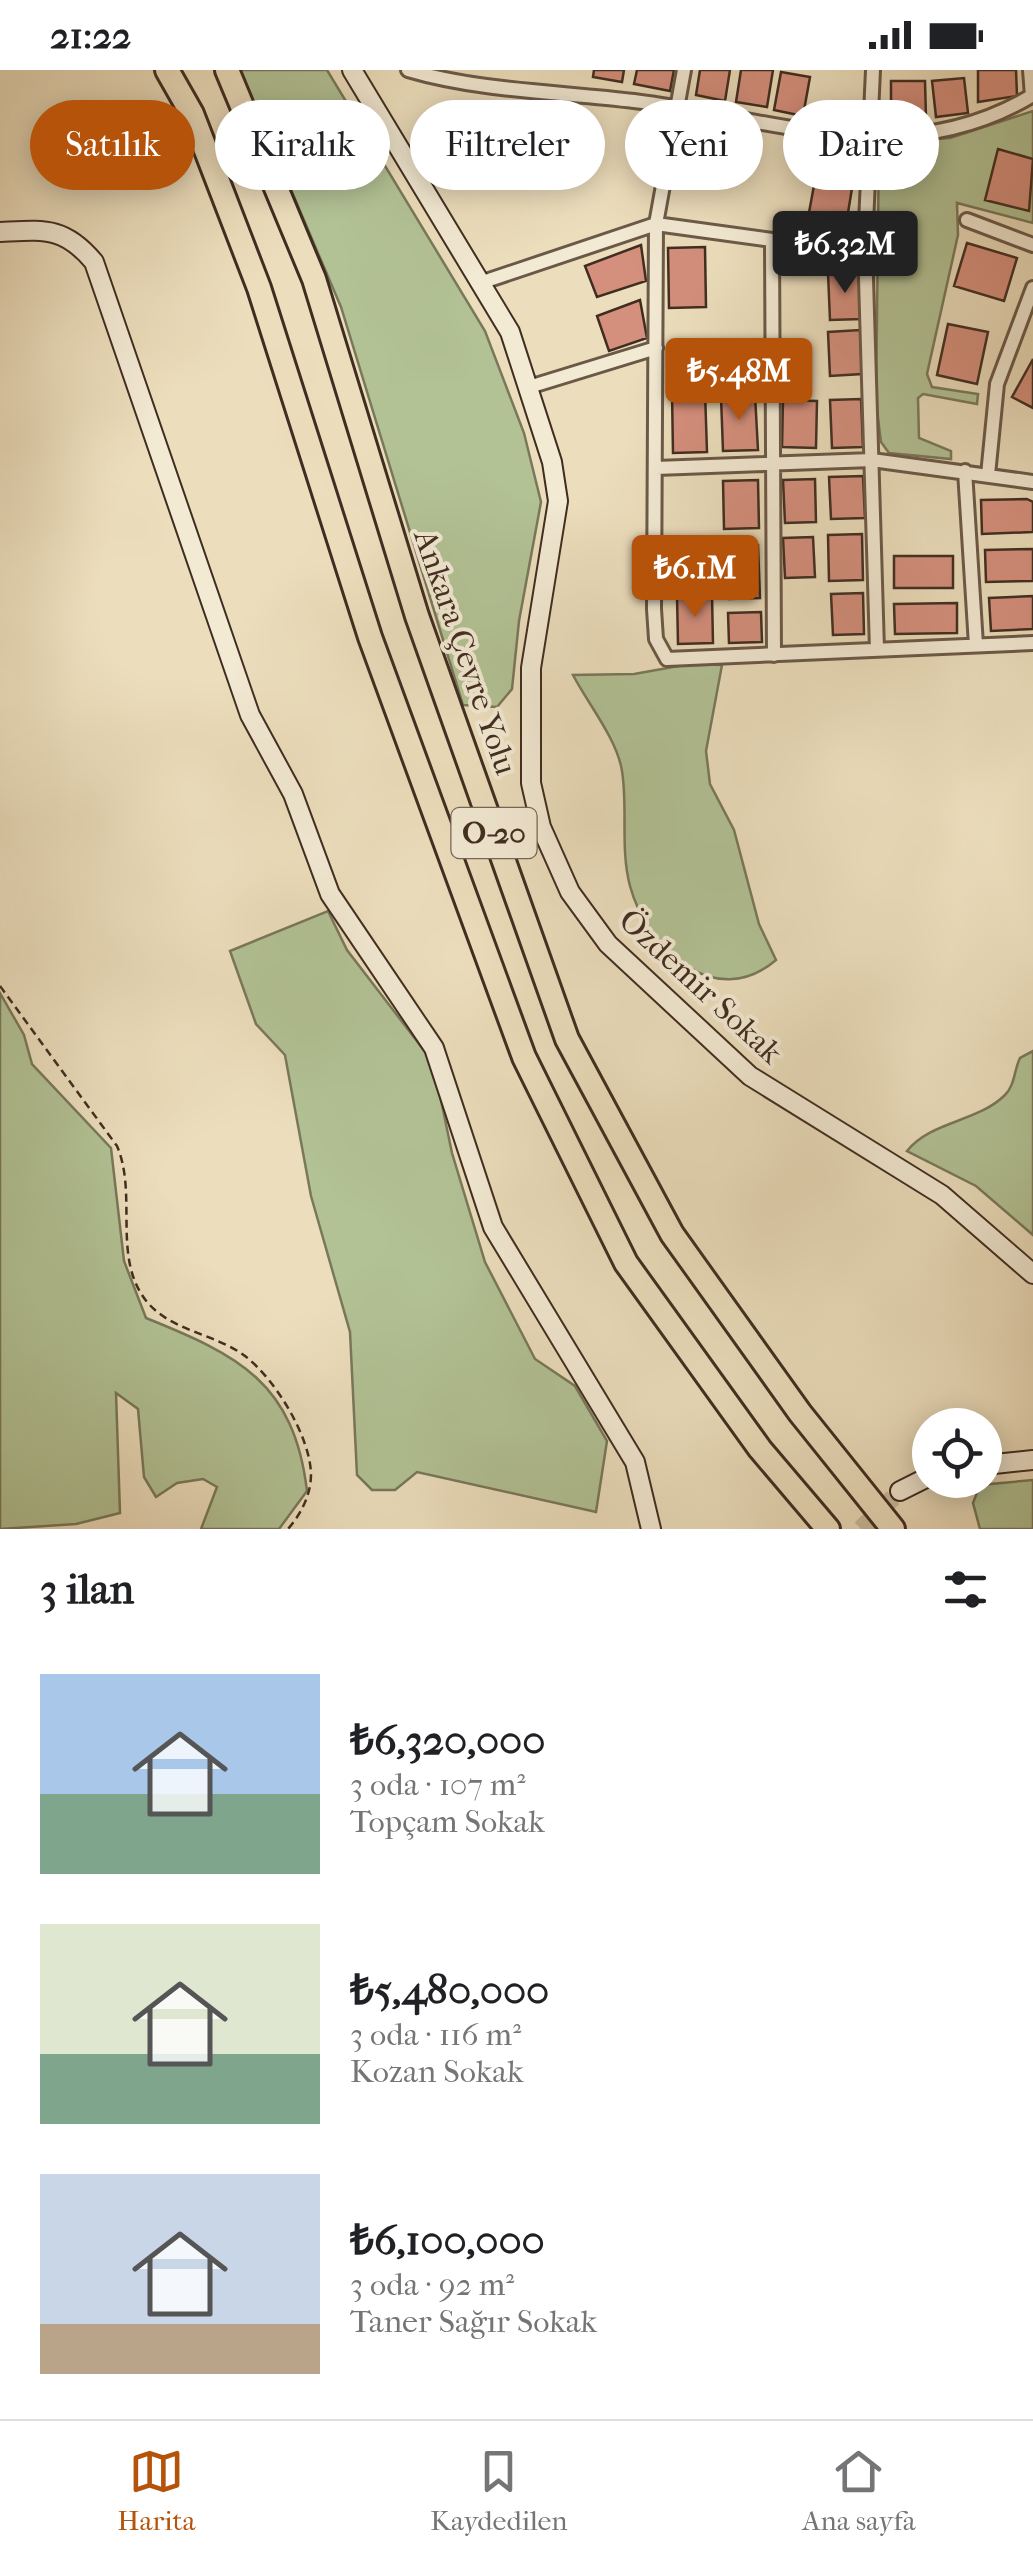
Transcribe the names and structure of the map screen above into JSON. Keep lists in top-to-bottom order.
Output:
{
  "streets": {
    "highway": ["Ankara Çevre Yolu", "O-20"],
    "street": ["Özdemir Sokak"]
  },
  "page": {
    "status": "21:22",
    "chip": [
      "Satılık",
      "Kiralık",
      "Filtreler",
      "Yeni",
      "Daire"
    ],
    "price": ["₺6.32M", "₺5.48M", "₺6.1M"],
    "heading": "3 ilan",
    "list": [
      {
        "name": "₺6,320,000",
        "note": "3 oda · 107 m² · Topçam Sokak"
      },
      {
        "name": "₺5,480,000",
        "note": "3 oda · 116 m² · Kozan Sokak"
      },
      {
        "name": "₺6,100,000",
        "note": "3 oda · 92 m² · Taner Sağır Sokak"
      }
    ],
    "tabs": ["Harita", "Kaydedilen", "Ana sayfa"]
  }
}
